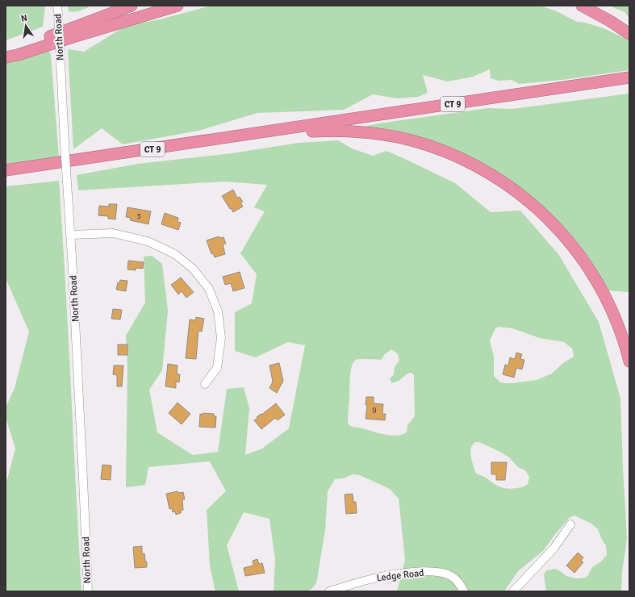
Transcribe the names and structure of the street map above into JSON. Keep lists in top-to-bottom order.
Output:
{
  "streets": {
    "highway": ["CT 9"],
    "street": ["North Road", "Ledge Road"]
  },
  "house_numbers": ["3", "9"],
  "north": "top"
}
